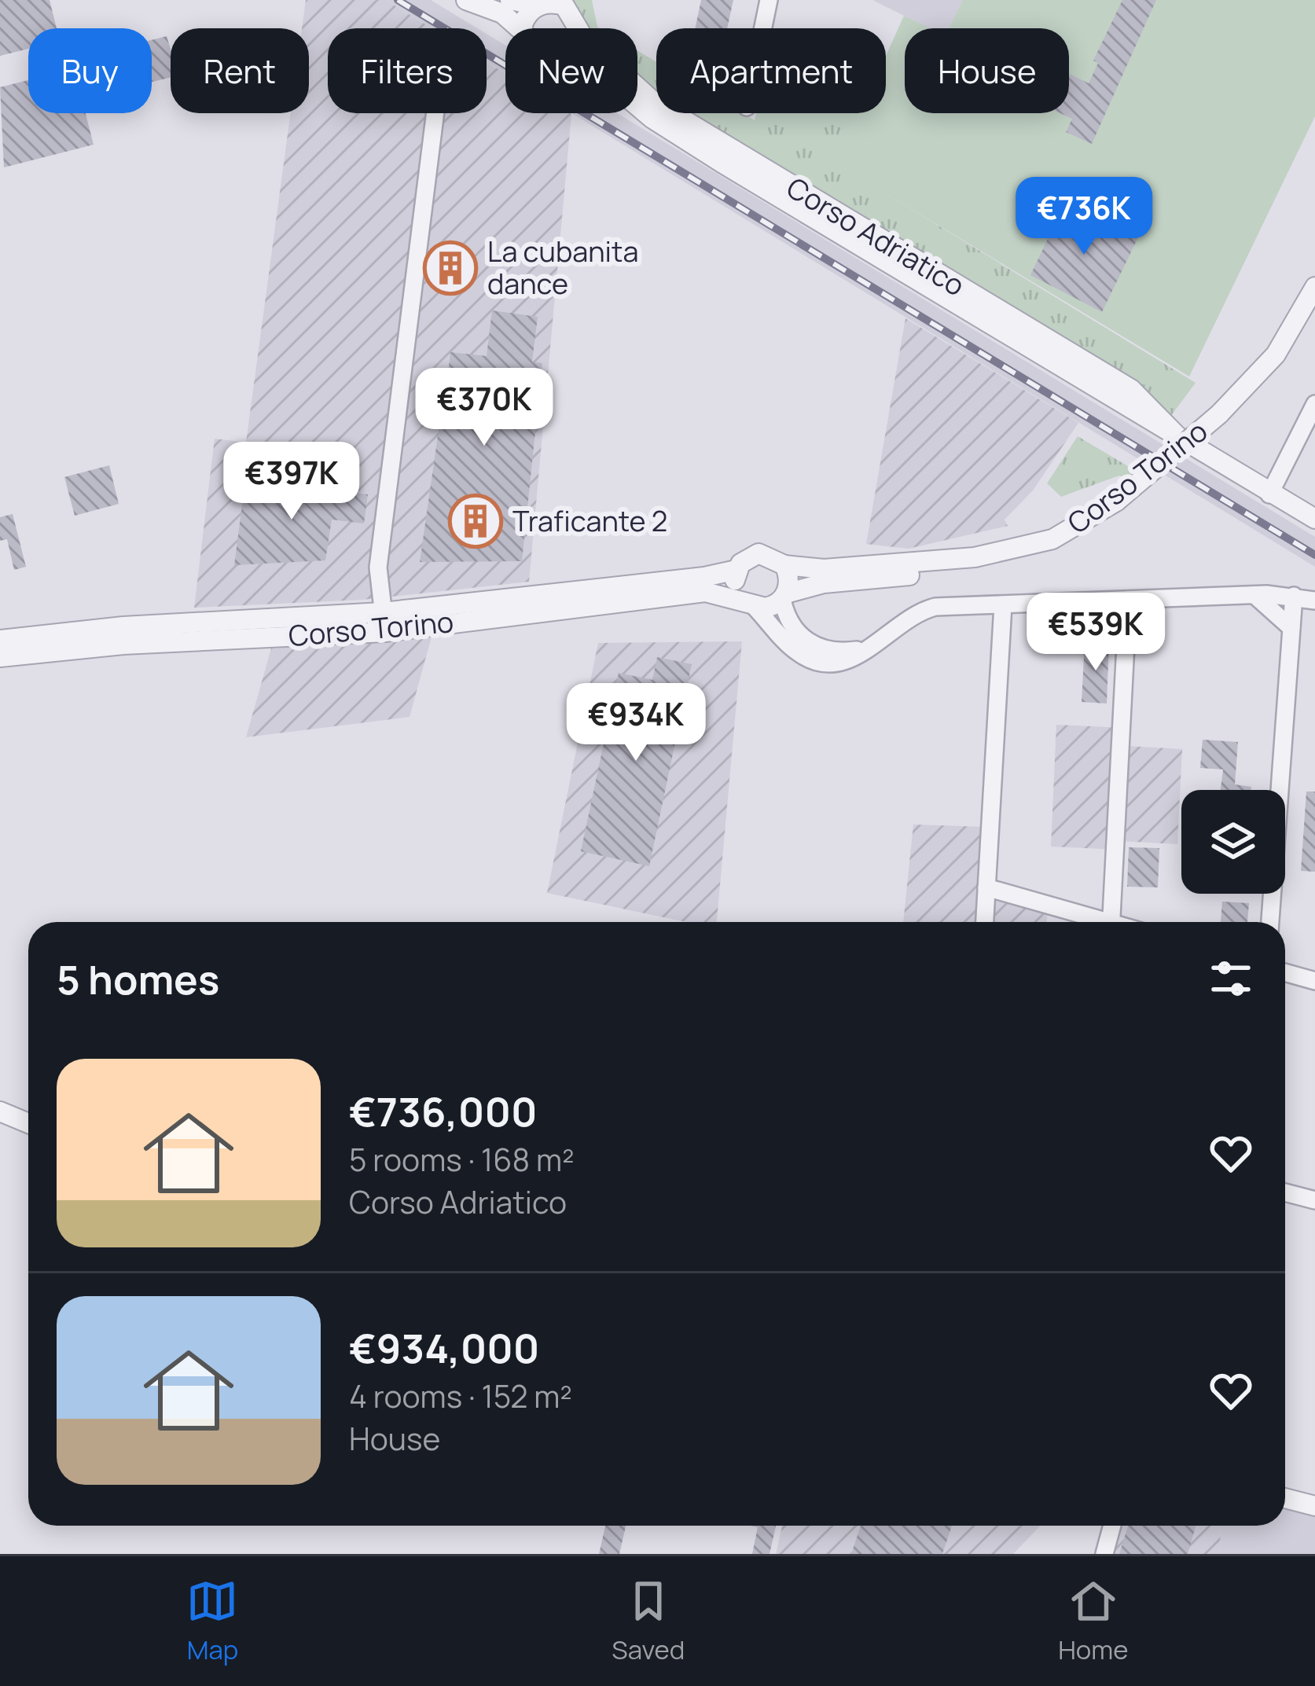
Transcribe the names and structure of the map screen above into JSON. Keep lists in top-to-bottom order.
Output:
{
  "streets": {
    "street": ["Corso Adriatico", "Corso Torino"]
  },
  "places": {
    "building": ["La cubanita dance", "Traficante 2"]
  },
  "page": {
    "chip": [
      "Buy",
      "Rent",
      "Filters",
      "New",
      "Apartment",
      "House"
    ],
    "price": [
      "€736K",
      "€370K",
      "€397K",
      "€539K",
      "€934K"
    ],
    "heading": "5 homes",
    "list": [
      {
        "name": "€736,000",
        "note": "5 rooms · 168 m² · Corso Adriatico"
      },
      {
        "name": "€934,000",
        "note": "4 rooms · 152 m² · House"
      }
    ],
    "tabs": ["Map", "Saved", "Home"]
  }
}
